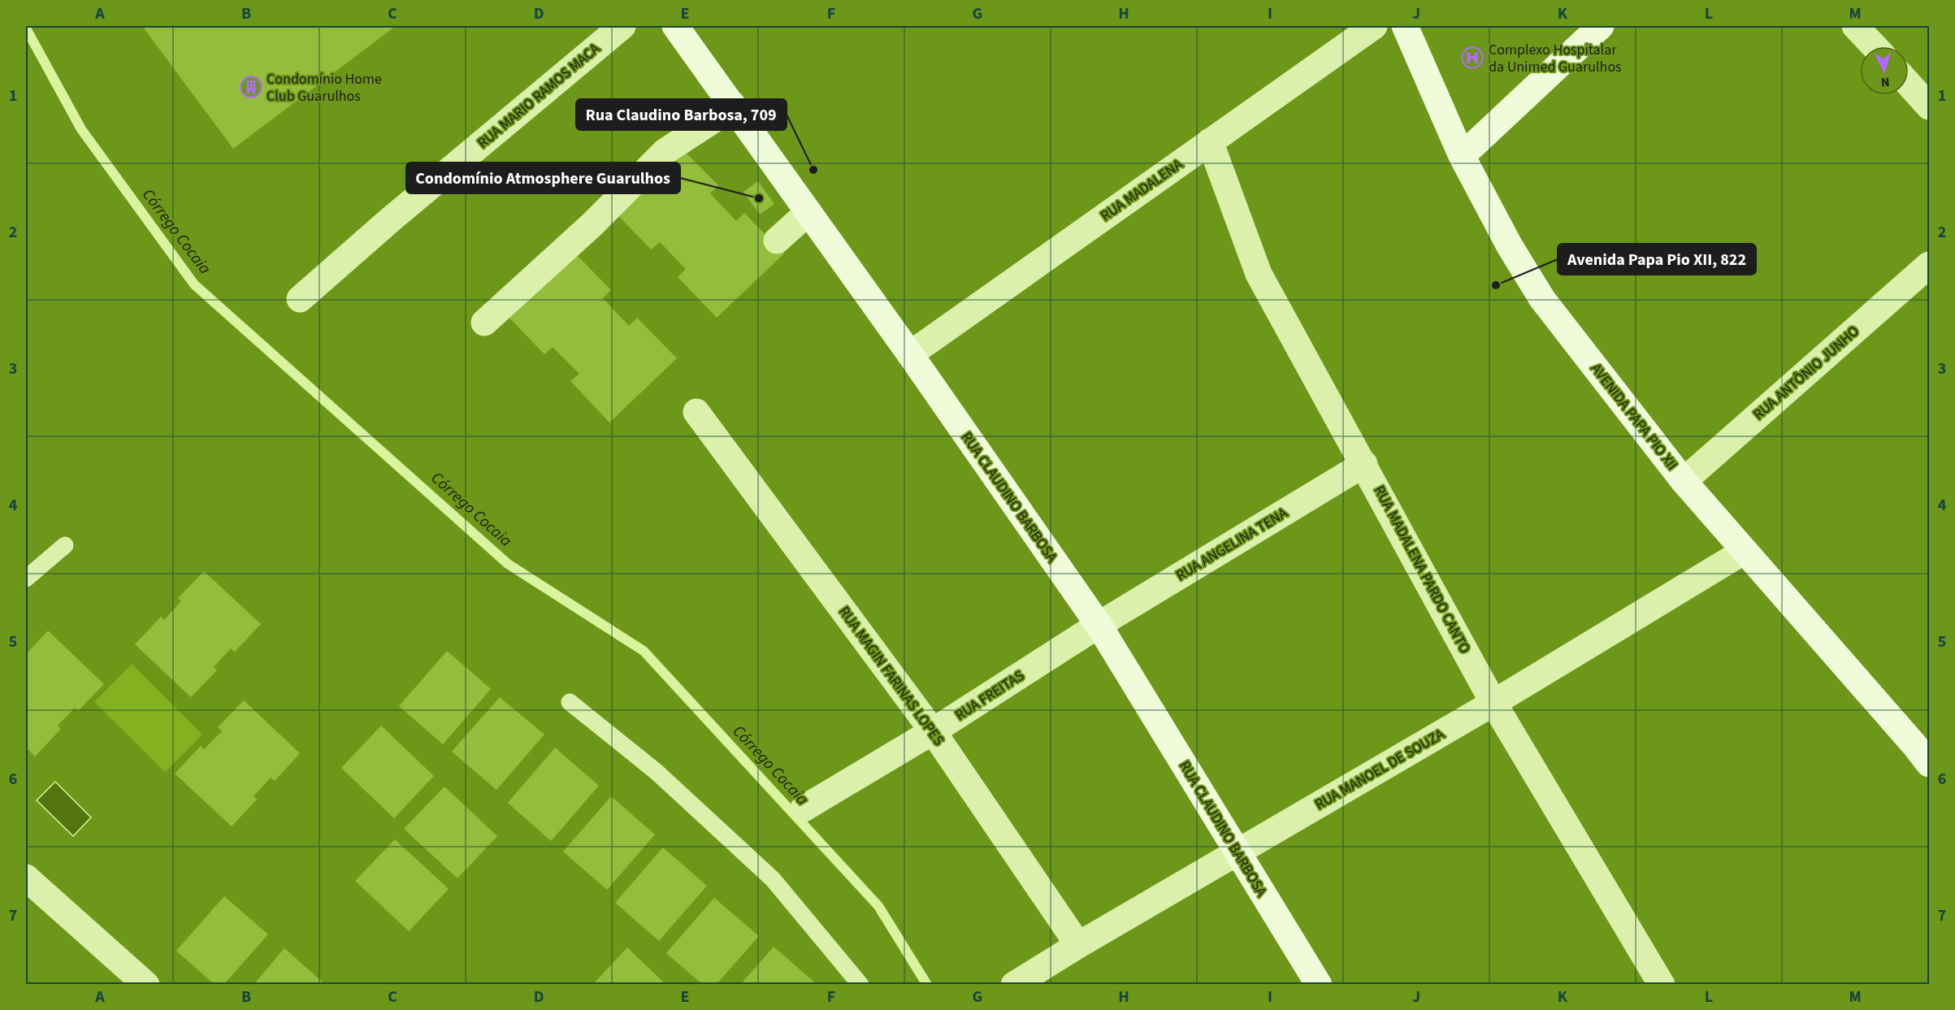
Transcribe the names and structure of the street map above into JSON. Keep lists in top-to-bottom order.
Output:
{
  "streets": {
    "street": [
      "RUA MARIO RAMOS MACA",
      "RUA MADALENA",
      "RUA ANTÔNIO JUNHO",
      "AVENIDA PAPA PIO XII",
      "RUA CLAUDINO BARBOSA",
      "RUA ANGELINA TENA",
      "RUA MADALENA PARDO CANTO",
      "RUA MAGIN FARINAS LOPES",
      "RUA FREITAS",
      "RUA MANOEL DE SOUZA"
    ]
  },
  "crossings": [
    ["RUA MADALENA", "RUA CLAUDINO BARBOSA"],
    ["RUA MADALENA", "RUA MADALENA PARDO CANTO"],
    ["RUA ANTÔNIO JUNHO", "AVENIDA PAPA PIO XII"],
    ["AVENIDA PAPA PIO XII", "RUA MANOEL DE SOUZA"],
    ["RUA CLAUDINO BARBOSA", "RUA ANGELINA TENA"],
    ["RUA CLAUDINO BARBOSA", "RUA FREITAS"],
    ["RUA CLAUDINO BARBOSA", "RUA MANOEL DE SOUZA"],
    ["RUA ANGELINA TENA", "RUA MADALENA PARDO CANTO"],
    ["RUA ANGELINA TENA", "RUA FREITAS"],
    ["RUA MADALENA PARDO CANTO", "RUA MANOEL DE SOUZA"],
    ["RUA MAGIN FARINAS LOPES", "RUA FREITAS"],
    ["RUA MAGIN FARINAS LOPES", "RUA MANOEL DE SOUZA"]
  ],
  "water": ["Córrego Cocaia"],
  "places": {
    "hospital": ["Complexo Hospitalar da Unimed Guarulhos"],
    "building": ["Condomínio Home Club Guarulhos"],
    "other": ["Rua Claudino Barbosa, 709", "Condomínio Atmosphere Guarulhos", "Avenida Papa Pio XII, 822"]
  },
  "north": "bottom",
  "grid": {
    "columns": [
      "A",
      "B",
      "C",
      "D",
      "E",
      "F",
      "G",
      "H",
      "I",
      "J",
      "K",
      "L",
      "M"
    ],
    "rows": [
      "1",
      "2",
      "3",
      "4",
      "5",
      "6",
      "7"
    ]
  }
}
